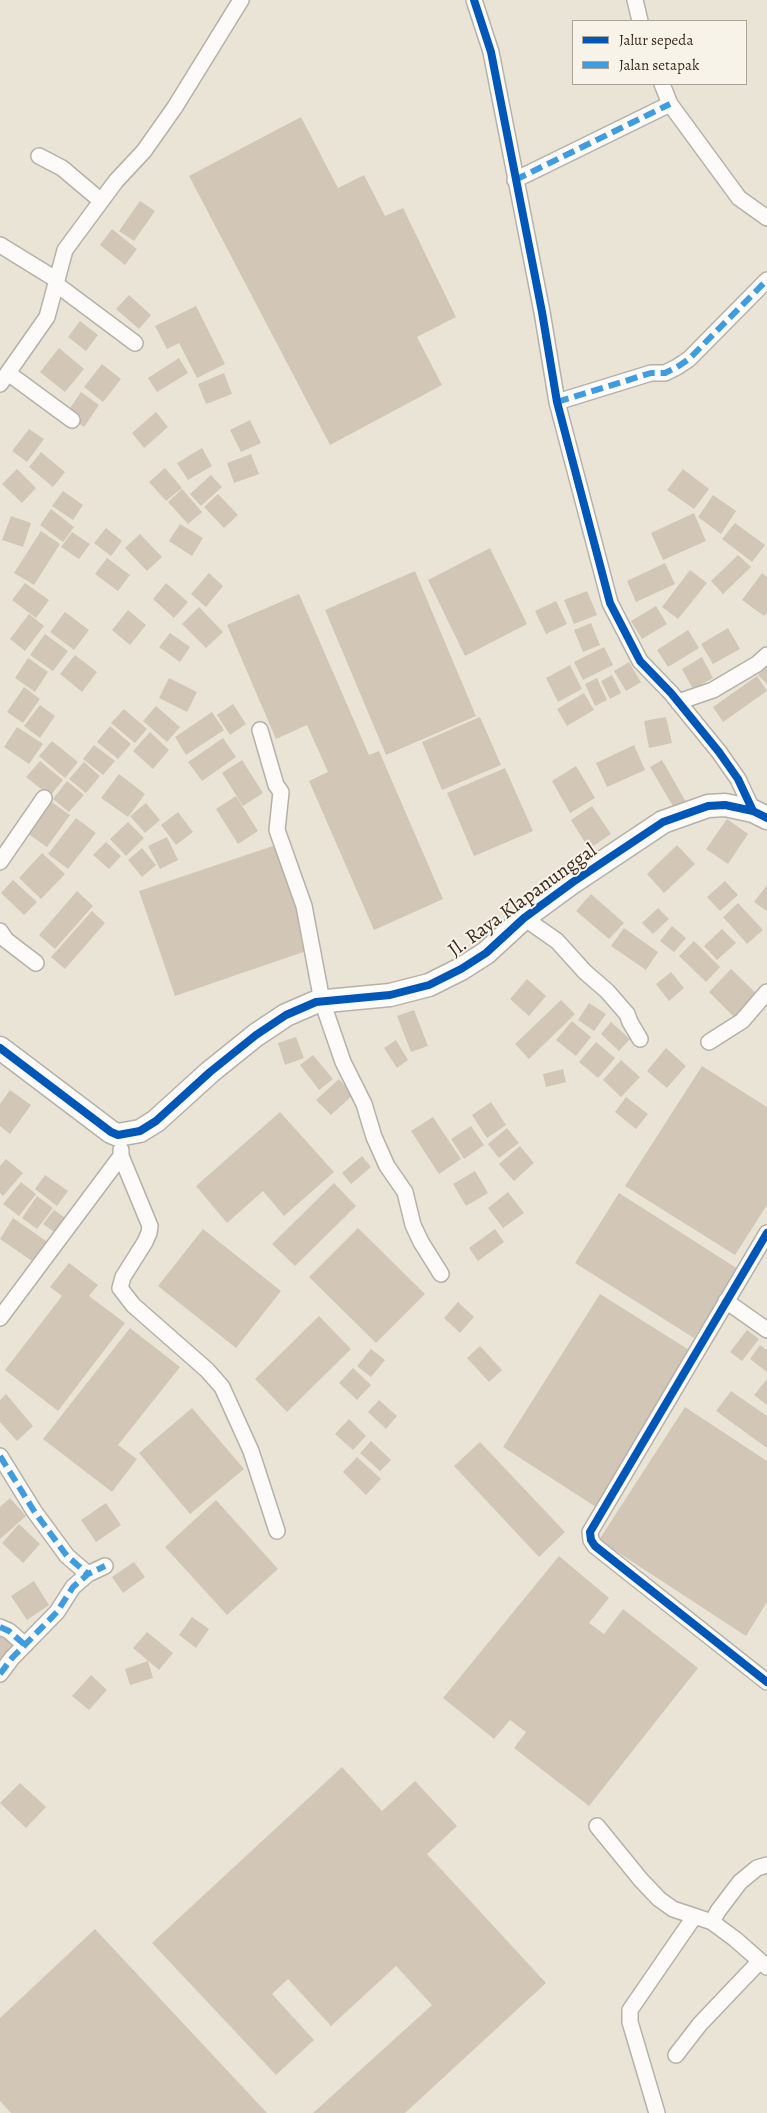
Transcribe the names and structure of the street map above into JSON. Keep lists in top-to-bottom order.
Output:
{
  "streets": {
    "street": ["Jl. Raya Klapanunggal"]
  },
  "legend": ["Jalur sepeda", "Jalan setapak"]
}
